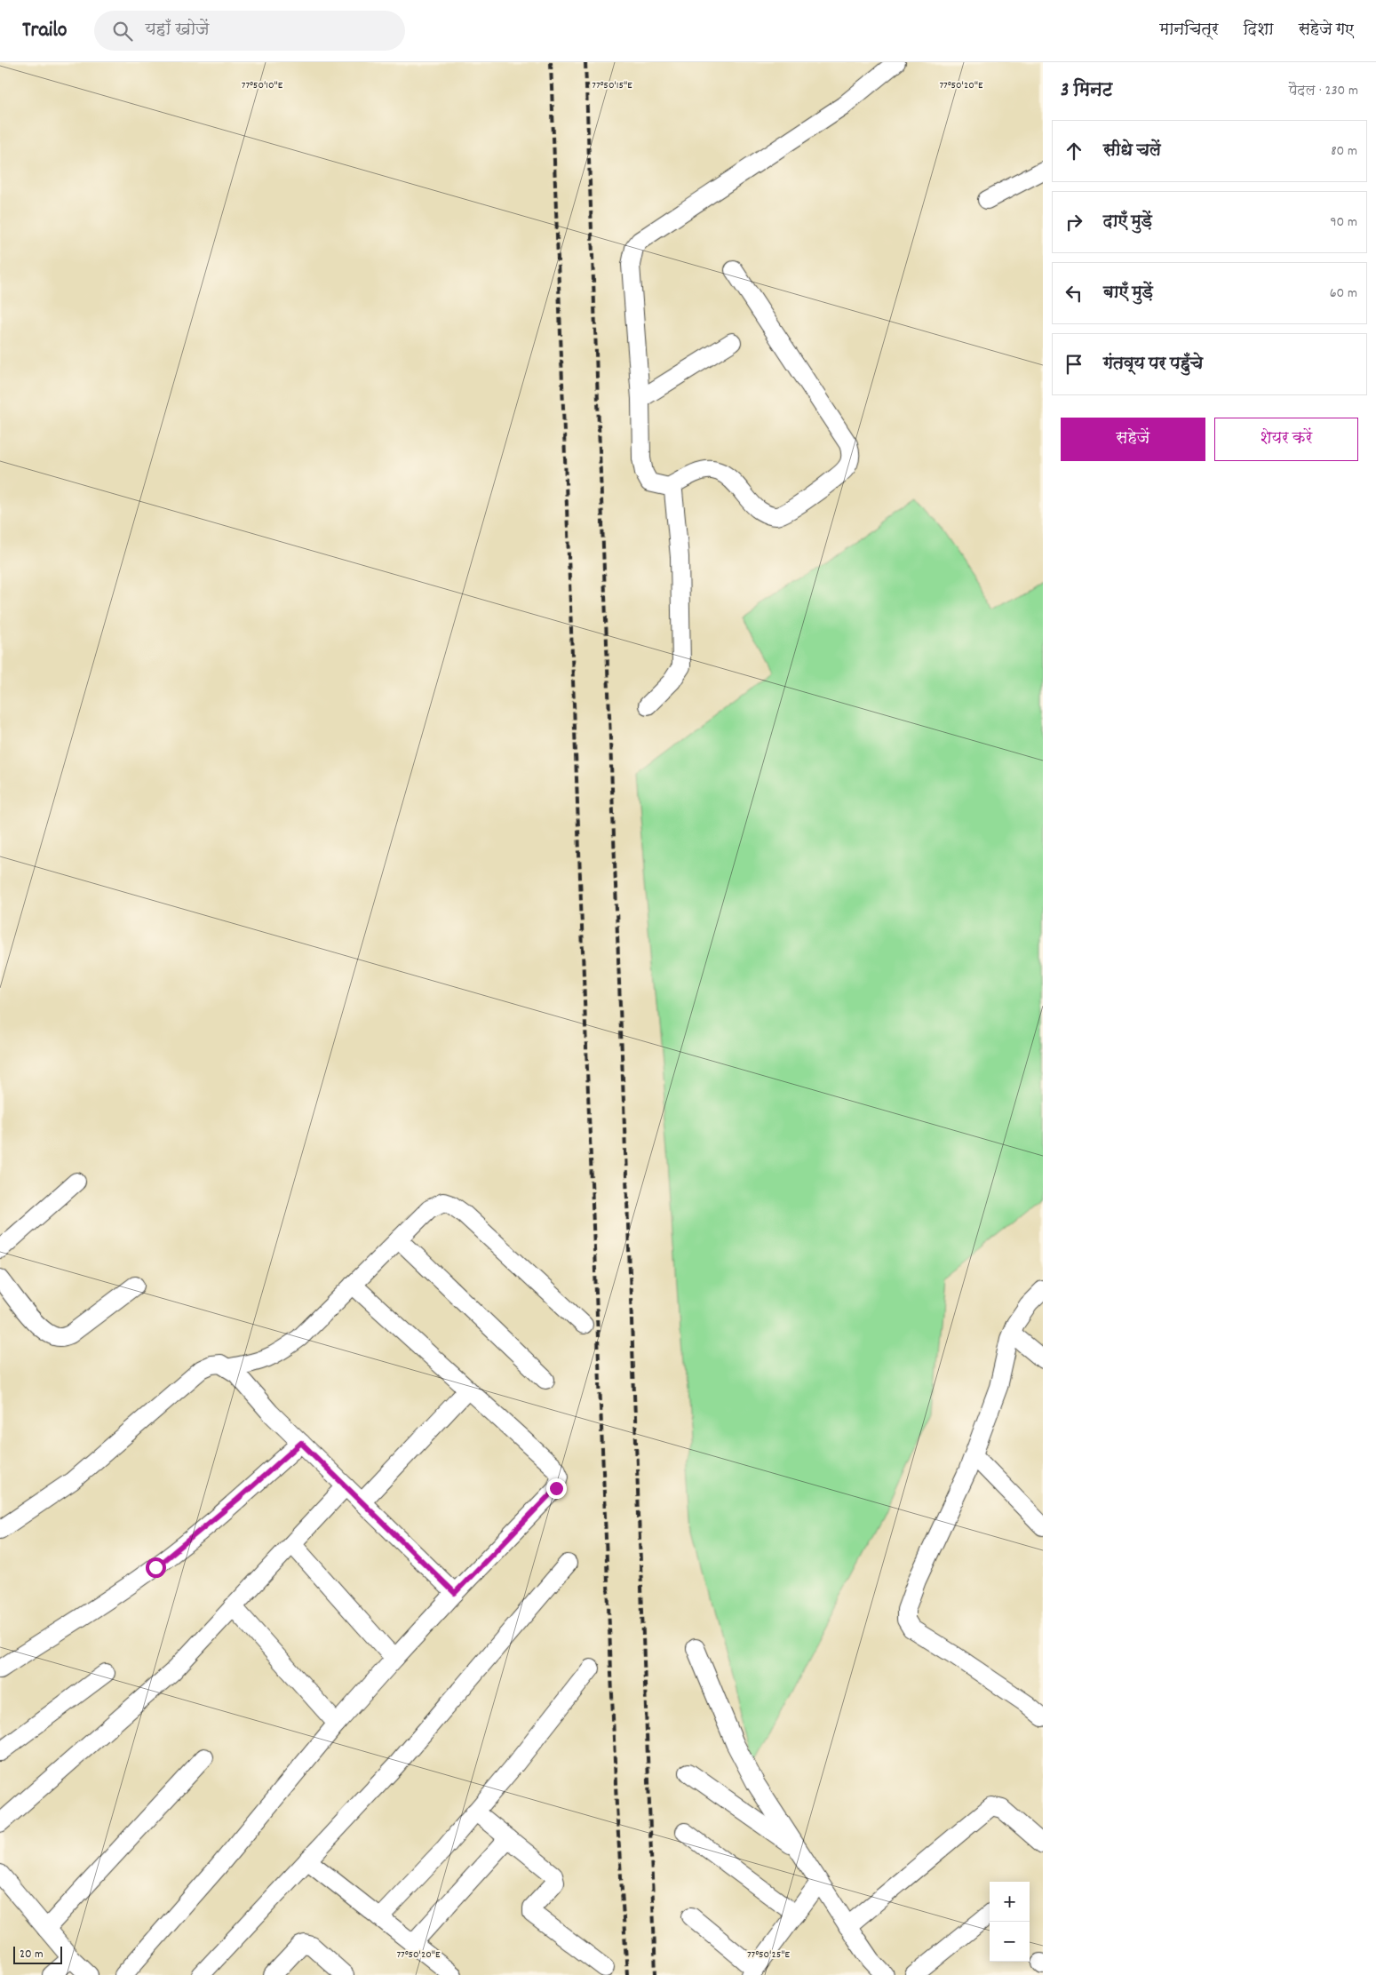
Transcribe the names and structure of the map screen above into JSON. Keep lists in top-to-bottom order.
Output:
{
  "scale_bar": "20 m",
  "page": {
    "header": "Trailo",
    "search": "यहाँ खोजें",
    "nav": ["मानचित्र", "दिशा", "सहेजे गए"],
    "heading": ["3 मिनट", "पैदल · 230 m"],
    "list": [
      ["सीधे चलें", "80 m"],
      ["दाएँ मुड़ें", "90 m"],
      ["बाएँ मुड़ें", "60 m"],
      "गंतव्य पर पहुँचे"
    ],
    "buttons": ["सहेजें", "शेयर करें"],
    "map_buttons": ["+", "−"],
    "scale": "20 m"
  },
  "coordinates": [
    "77°50'10\"E",
    "77°50'15\"E",
    "77°50'20\"E",
    "77°50'25\"E"
  ]
}
